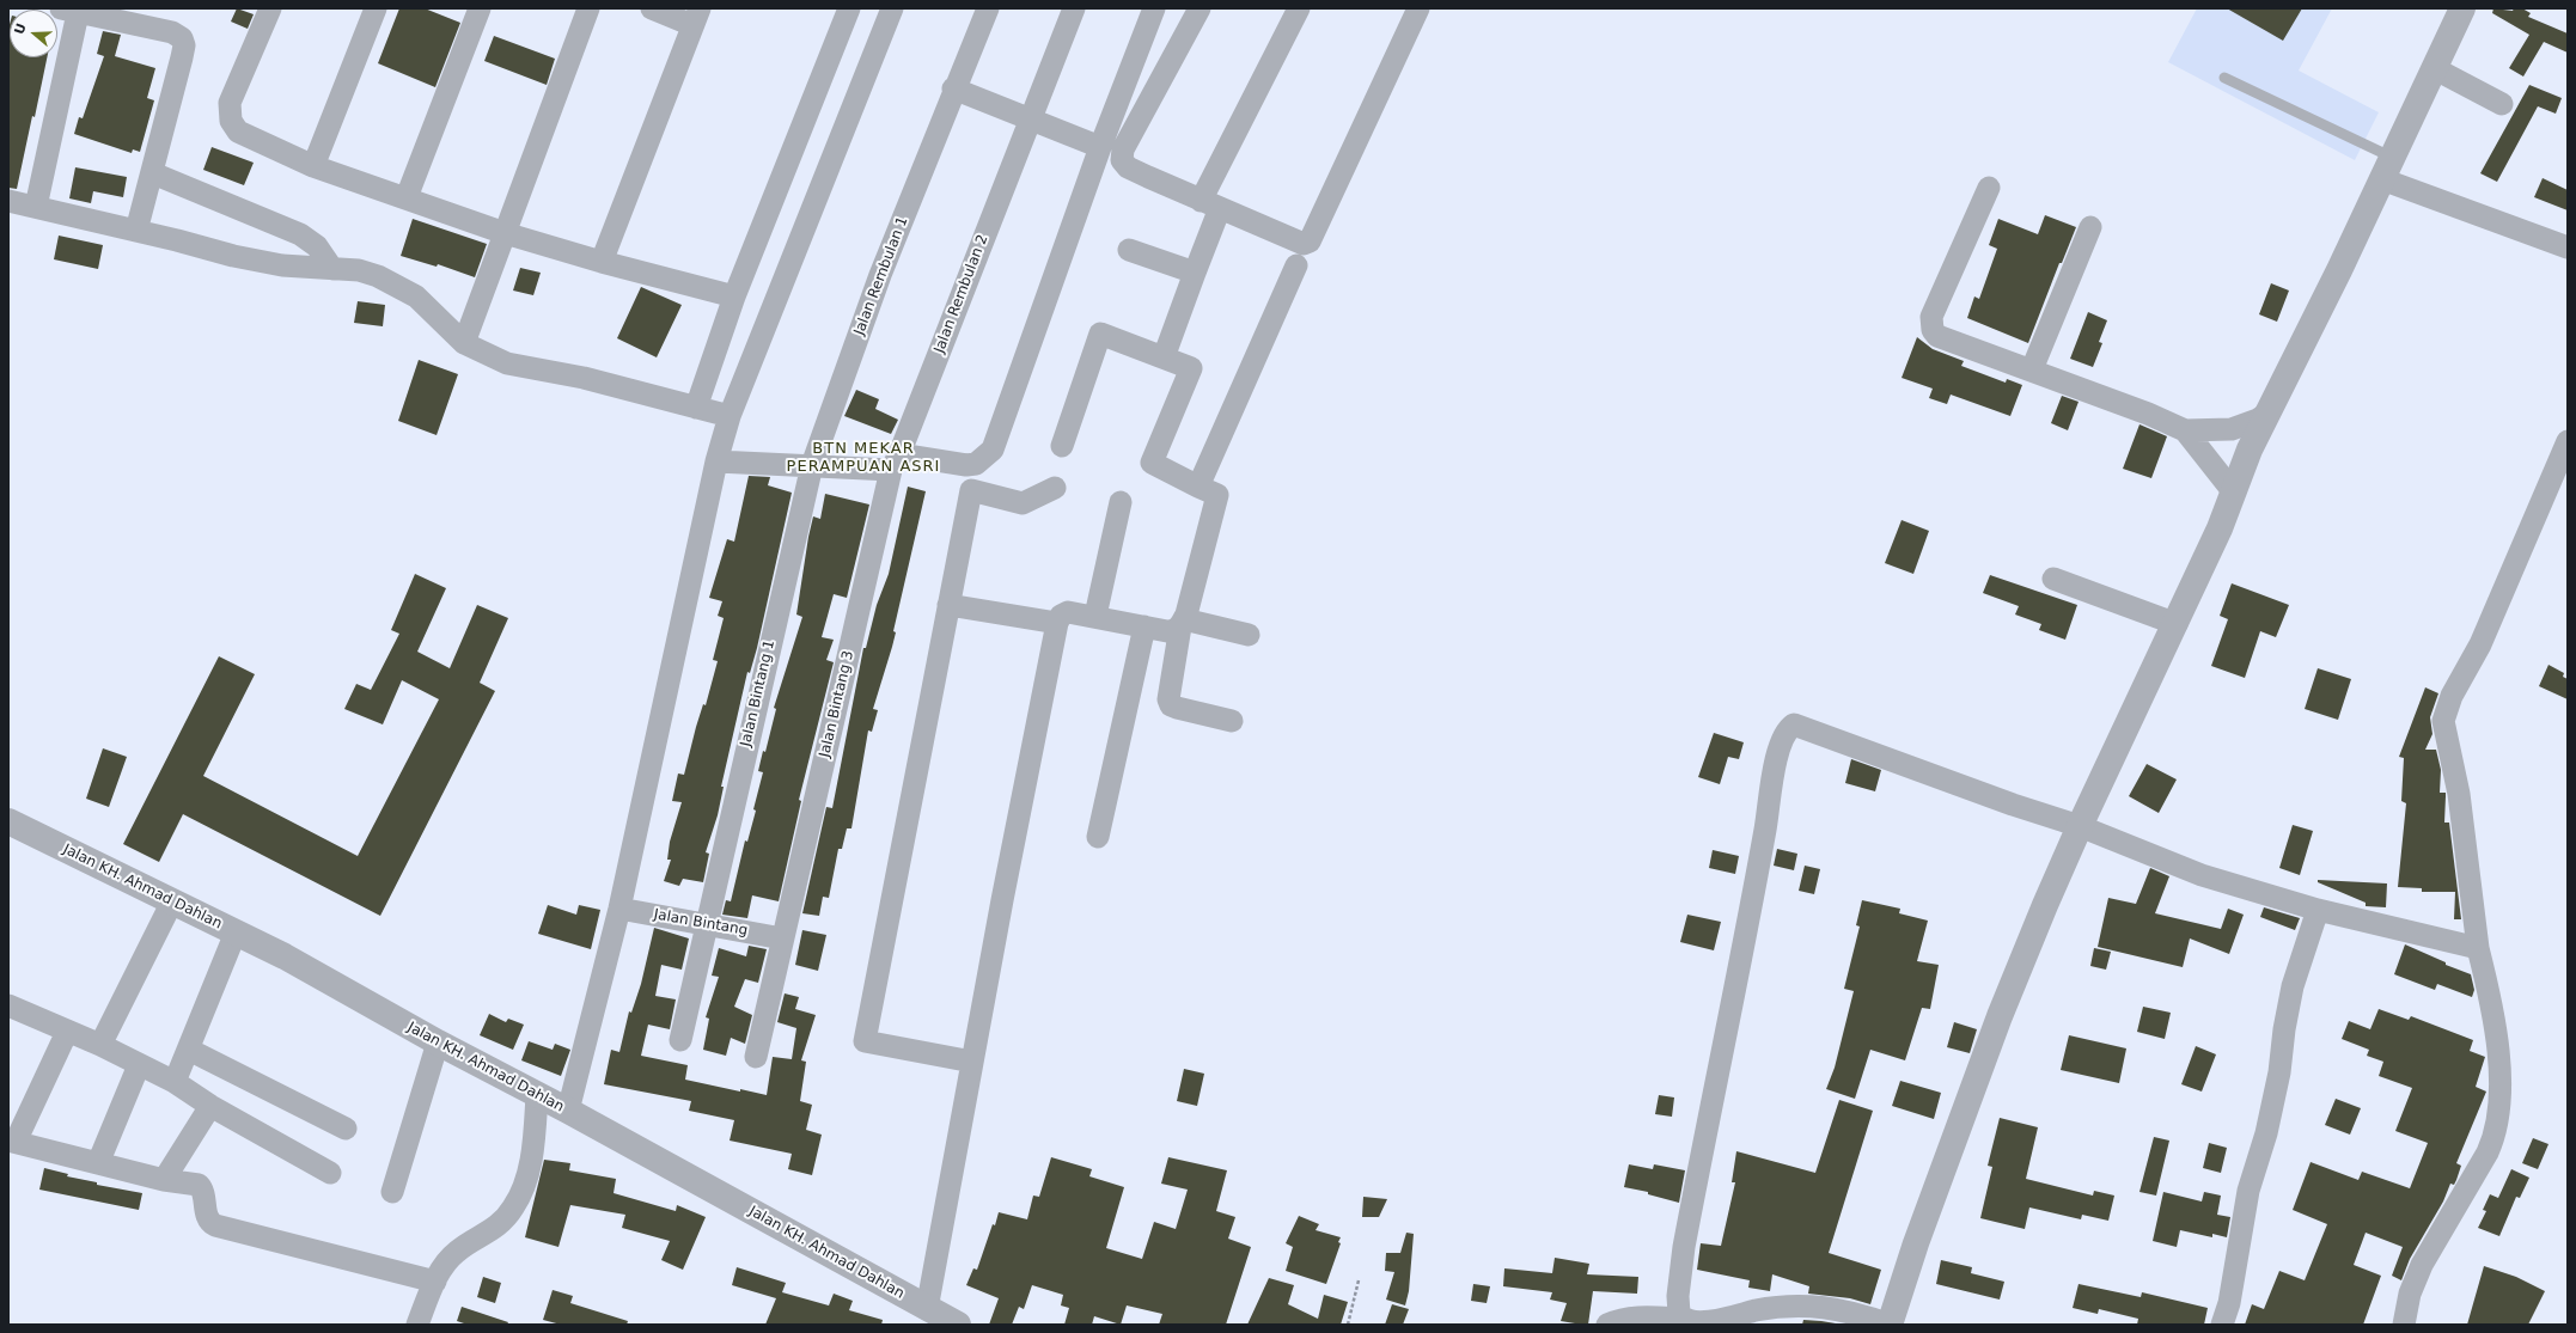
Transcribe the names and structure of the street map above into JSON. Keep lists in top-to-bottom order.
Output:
{
  "streets": {
    "street": [
      "Jalan Rembulan 1",
      "Jalan Rembulan 2",
      "Jalan Bintang 1",
      "Jalan Bintang 3",
      "Jalan KH. Ahmad Dahlan",
      "Jalan Bintang"
    ]
  },
  "crossings": [
    ["Jalan Rembulan 1", "Jalan Bintang 1"],
    ["Jalan Rembulan 2", "Jalan Bintang 3"],
    ["Jalan Bintang 1", "Jalan Bintang"],
    ["Jalan Bintang 3", "Jalan Bintang"]
  ],
  "districts": ["BTN MEKAR PERAMPUAN ASRI"],
  "north": "left"
}
